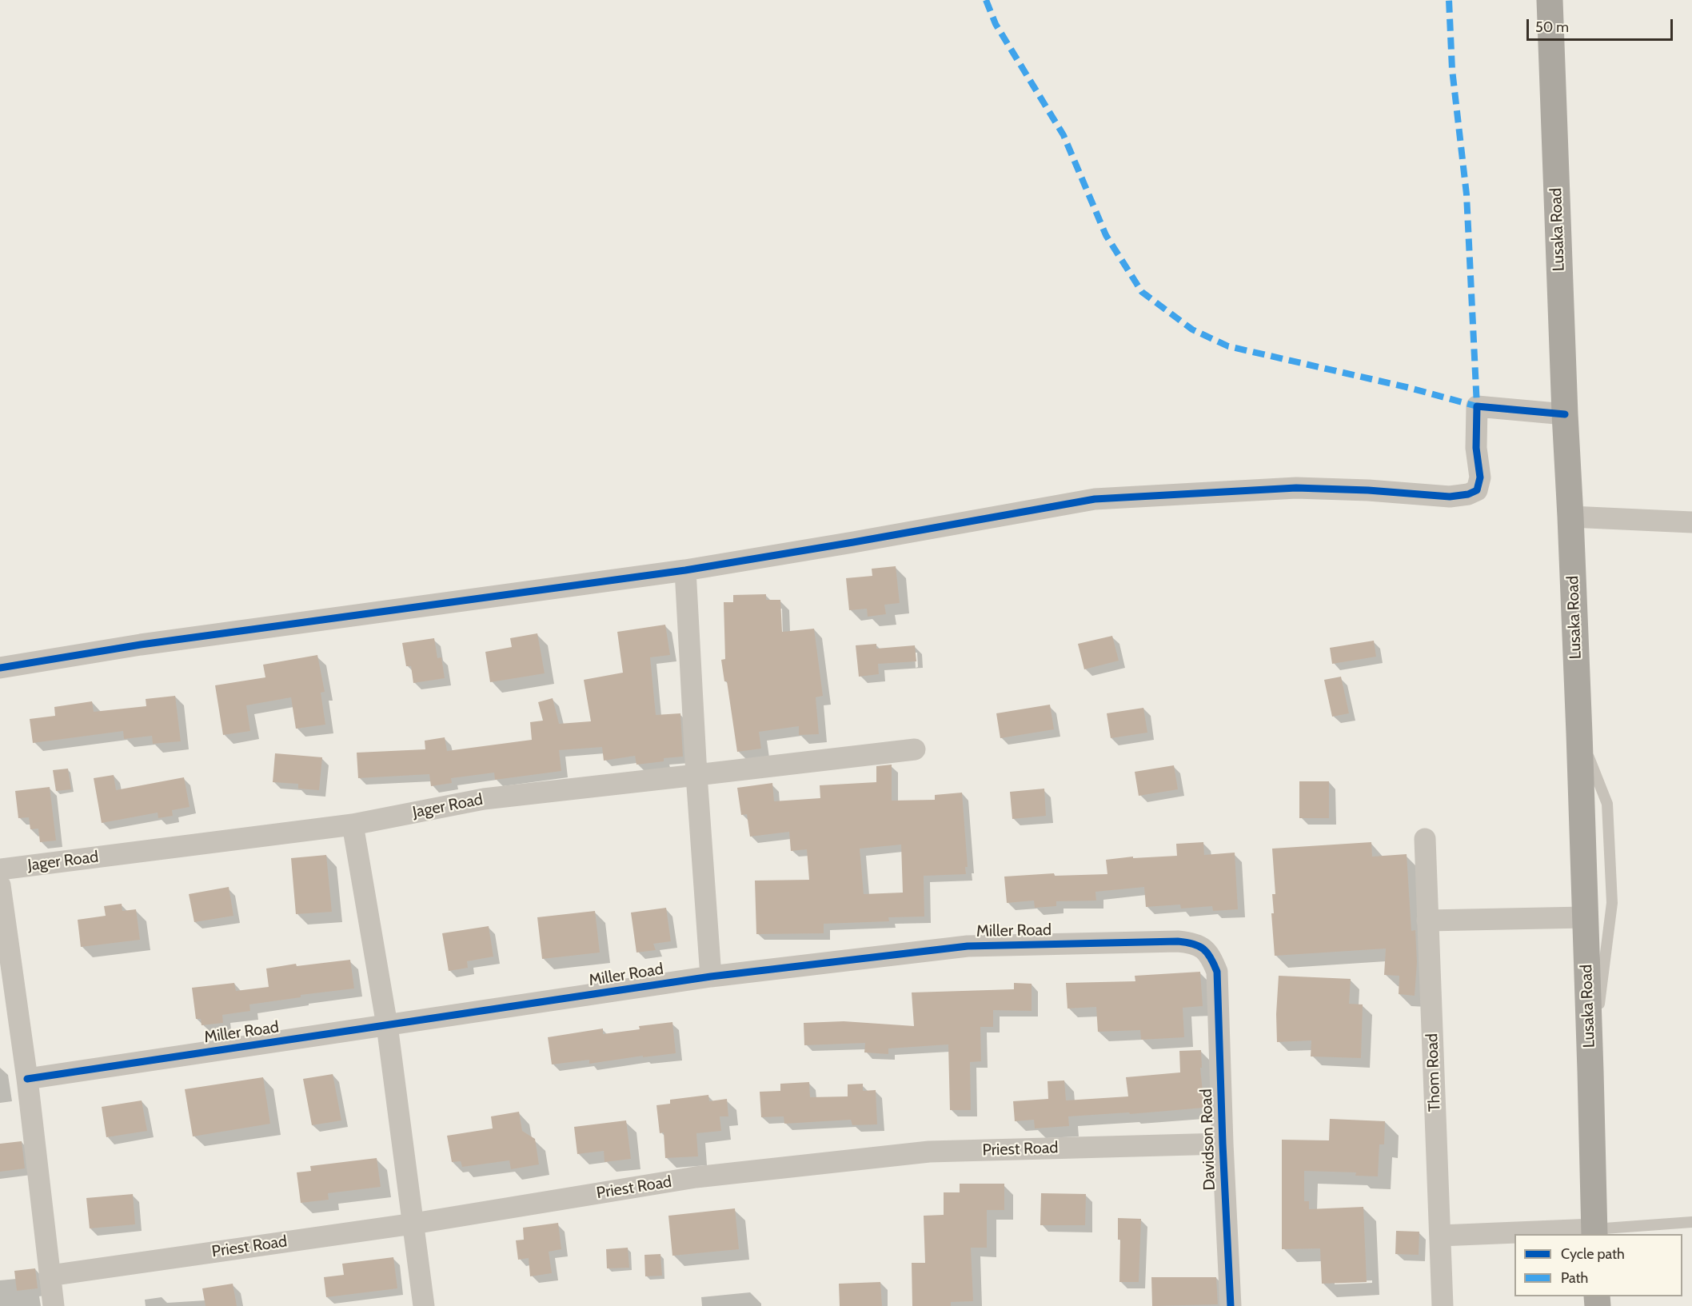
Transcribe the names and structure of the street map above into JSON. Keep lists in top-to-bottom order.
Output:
{
  "streets": {
    "highway": ["Lusaka Road"],
    "street": [
      "Jager Road",
      "Miller Road",
      "Thom Road",
      "Davidson Road",
      "Priest Road"
    ]
  },
  "crossings": [
    ["Miller Road", "Davidson Road"],
    ["Davidson Road", "Priest Road"]
  ],
  "legend": ["Cycle path", "Path"],
  "scale_bar": "50 m"
}
